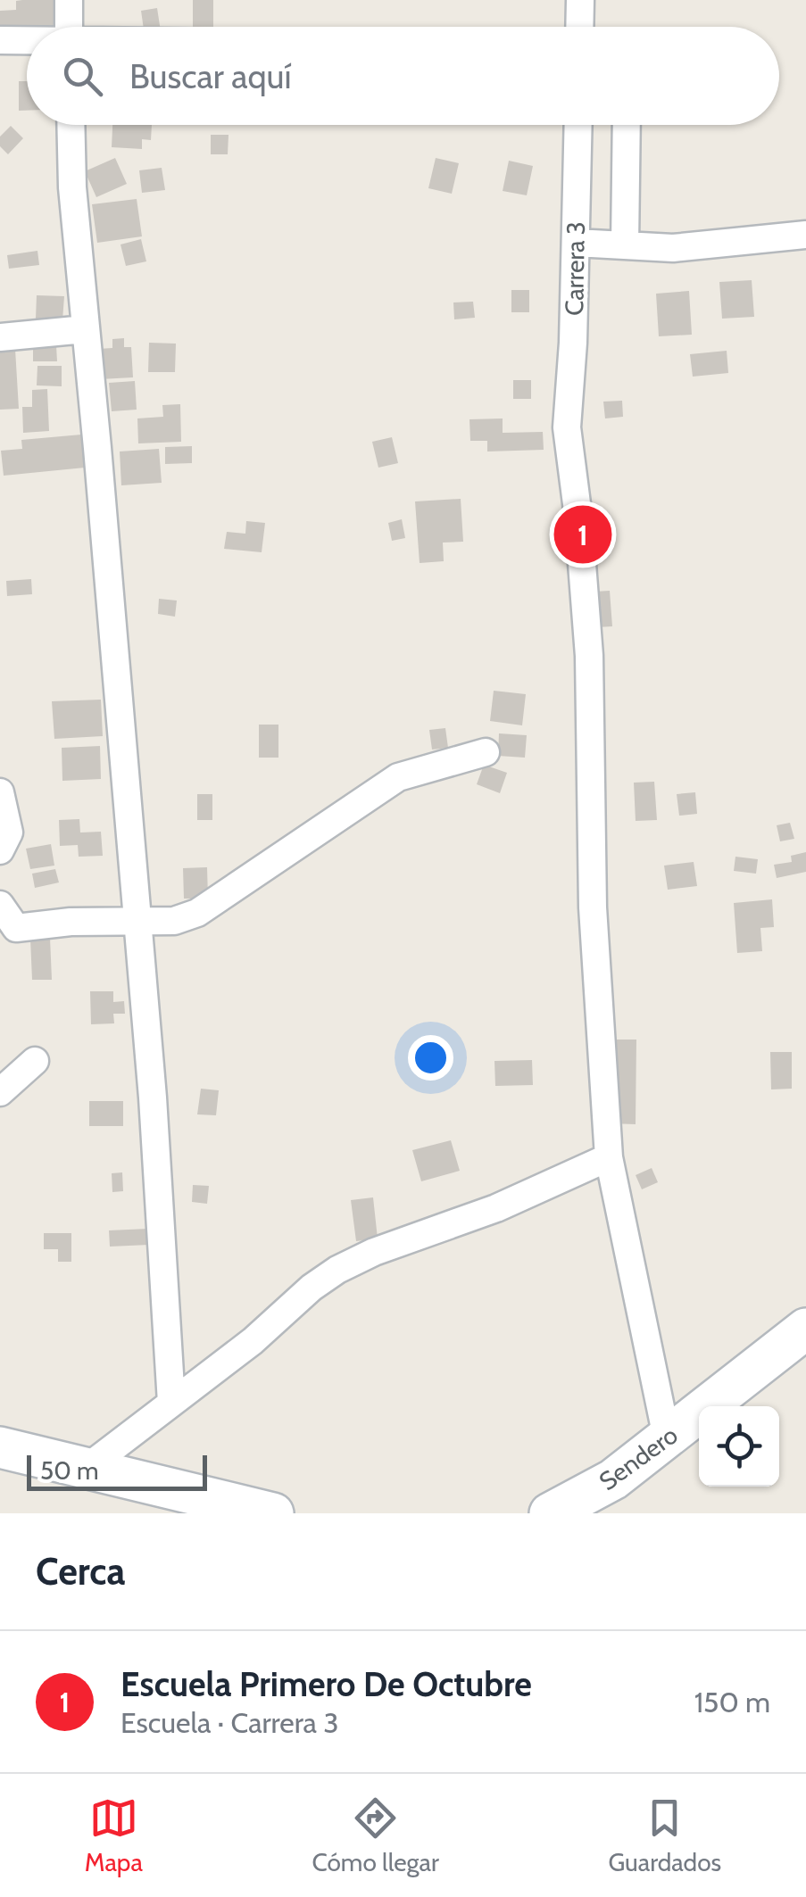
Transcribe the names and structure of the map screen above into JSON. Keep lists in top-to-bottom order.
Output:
{
  "streets": {
    "main road": ["Sendero"],
    "street": ["Carrera 3"]
  },
  "crossings": [
    ["Carrera 3", "Sendero"]
  ],
  "scale_bar": "50 m",
  "page": {
    "search": "Buscar aquí",
    "pins": "1",
    "scale": "50 m",
    "heading": "Cerca",
    "list": [
      {
        "mark": "1",
        "name": "Escuela Primero De Octubre",
        "note": "Escuela · Carrera 3",
        "value": "150 m"
      }
    ],
    "nav": ["Mapa", "Cómo llegar", "Guardados"]
  }
}
